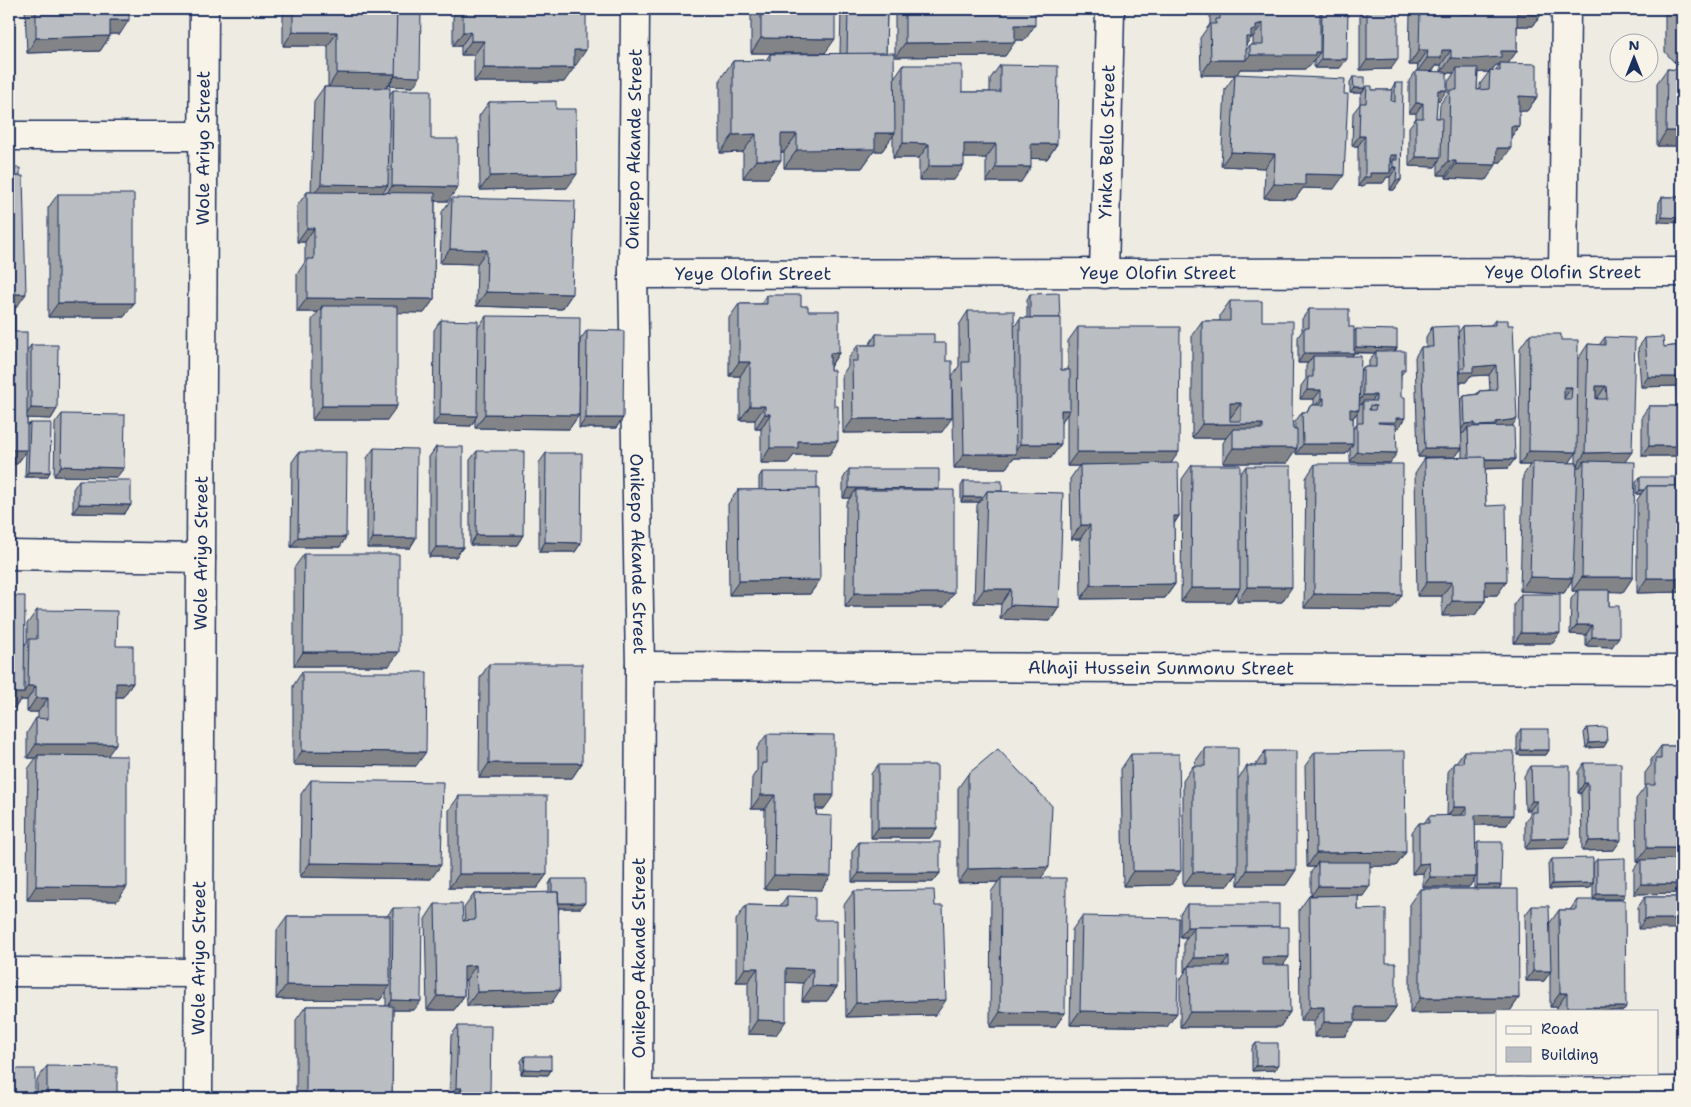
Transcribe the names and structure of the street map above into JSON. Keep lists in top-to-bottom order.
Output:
{
  "streets": {
    "street": [
      "Yinka Bello Street",
      "Wole Ariyo Street",
      "Onikepo Akande Street",
      "Yeye Olofin Street",
      "Alhaji Hussein Sunmonu Street"
    ]
  },
  "crossings": [
    ["Yinka Bello Street", "Yeye Olofin Street"],
    ["Onikepo Akande Street", "Yeye Olofin Street"],
    ["Onikepo Akande Street", "Alhaji Hussein Sunmonu Street"]
  ],
  "legend": ["Road", "Building"],
  "north": "top"
}
